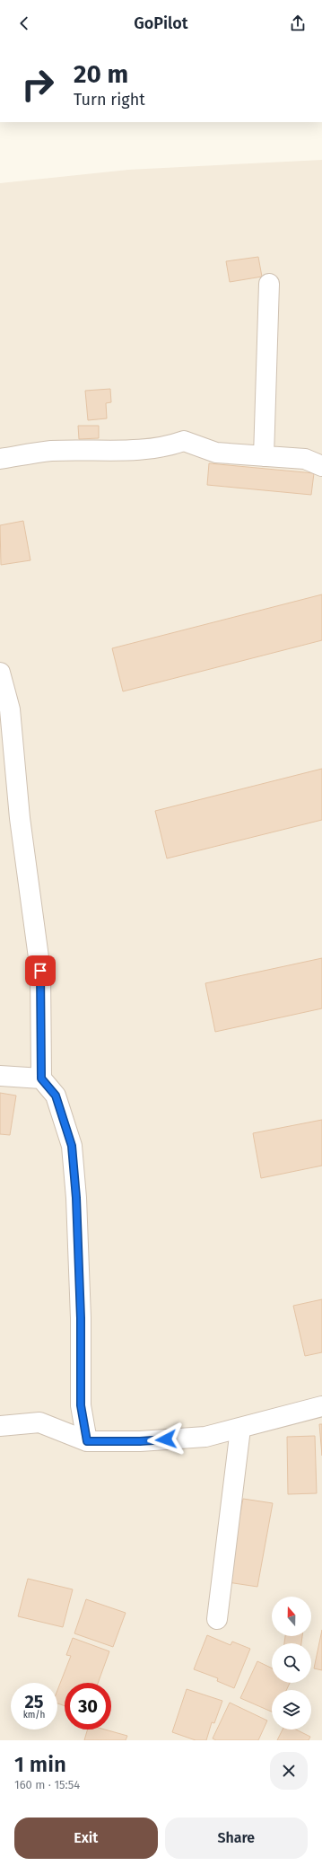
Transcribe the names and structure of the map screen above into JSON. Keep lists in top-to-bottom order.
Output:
{
  "north": "top",
  "page": {
    "header": "GoPilot",
    "turn": ["20 m", "Turn right"],
    "speed": "25 km/h",
    "limit": "30",
    "heading": ["1 min", "160 m · 15:54"],
    "buttons": ["Exit", "Share"]
  }
}
